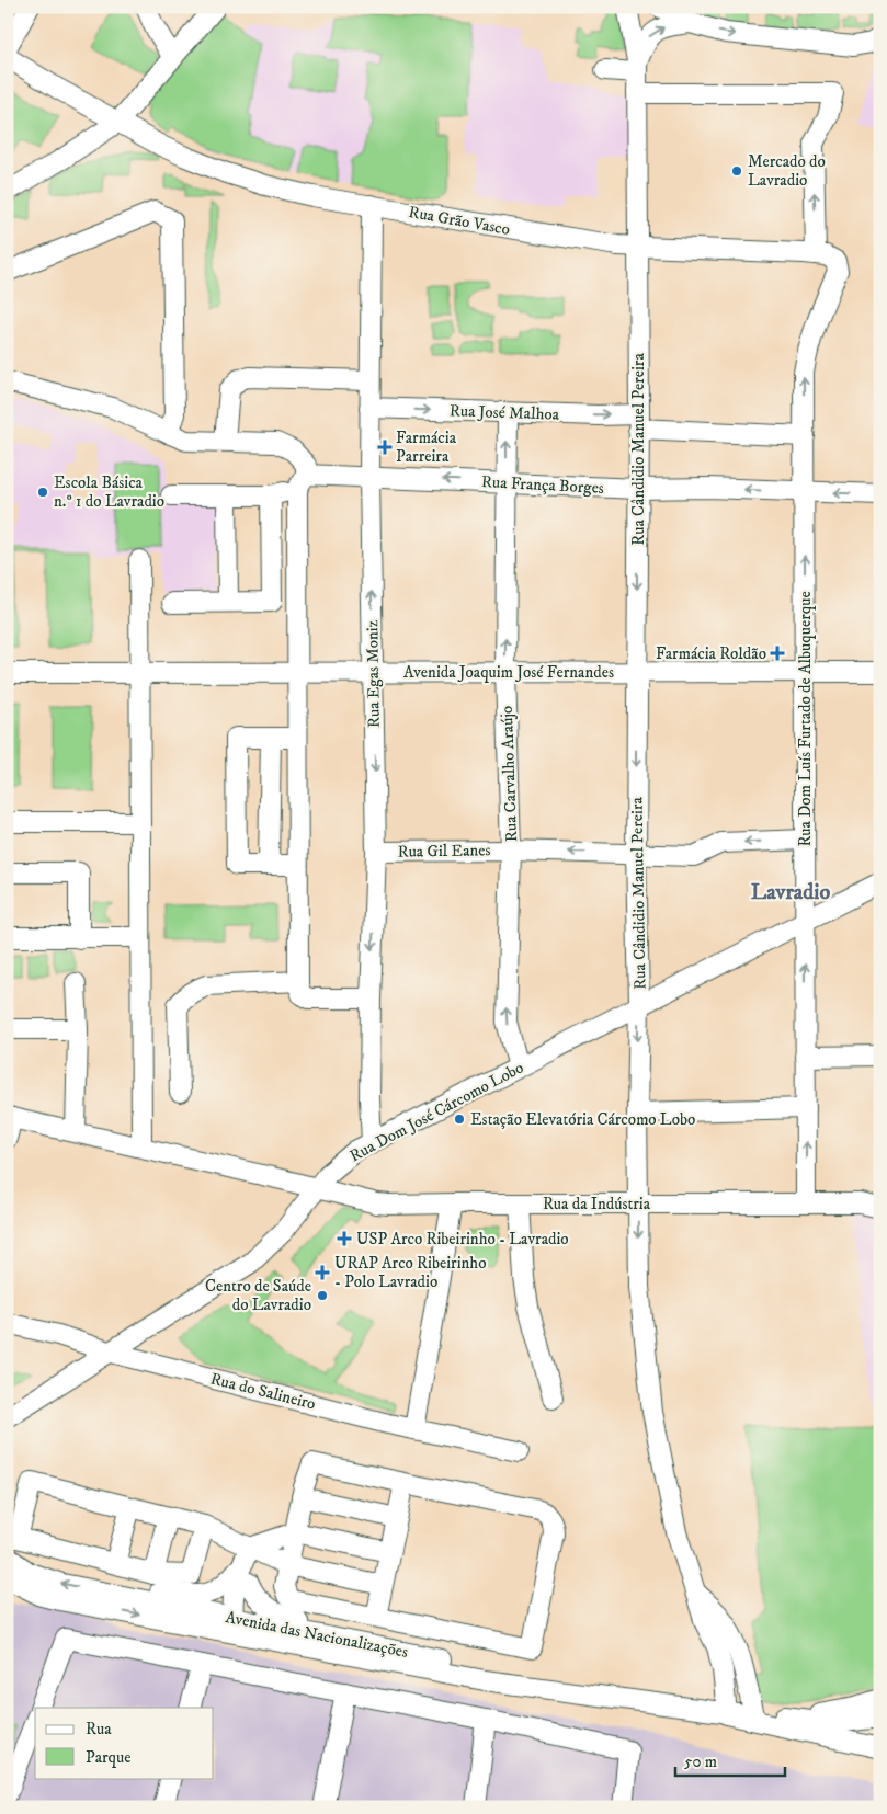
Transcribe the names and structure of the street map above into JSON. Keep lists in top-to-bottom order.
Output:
{
  "streets": {
    "street": [
      "Rua Grão Vasco",
      "Rua José Malhoa",
      "Rua Cândidio Manuel Pereira",
      "Rua França Borges",
      "Avenida Joaquim José Fernandes",
      "Rua Egas Moniz",
      "Rua Dom Luís Furtado de Albuquerque",
      "Rua Carvalho Araújo",
      "Rua Gil Eanes",
      "Rua Dom José Cárcomo Lobo",
      "Rua da Indústria",
      "Rua do Salineiro",
      "Avenida das Nacionalizações"
    ]
  },
  "crossings": [
    ["Rua Grão Vasco", "Rua Cândidio Manuel Pereira"],
    ["Rua Grão Vasco", "Rua Egas Moniz"],
    ["Rua Grão Vasco", "Rua Dom Luís Furtado de Albuquerque"],
    ["Rua José Malhoa", "Rua Cândidio Manuel Pereira"],
    ["Rua José Malhoa", "Rua Egas Moniz"],
    ["Rua José Malhoa", "Rua Dom Luís Furtado de Albuquerque"],
    ["Rua José Malhoa", "Rua Carvalho Araújo"],
    ["Rua Cândidio Manuel Pereira", "Rua França Borges"],
    ["Rua Cândidio Manuel Pereira", "Avenida Joaquim José Fernandes"],
    ["Rua Cândidio Manuel Pereira", "Rua Gil Eanes"],
    ["Rua Cândidio Manuel Pereira", "Rua Dom José Cárcomo Lobo"],
    ["Rua Cândidio Manuel Pereira", "Rua da Indústria"],
    ["Rua Cândidio Manuel Pereira", "Avenida das Nacionalizações"],
    ["Rua França Borges", "Rua Egas Moniz"],
    ["Rua França Borges", "Rua Dom Luís Furtado de Albuquerque"],
    ["Rua França Borges", "Rua Carvalho Araújo"],
    ["Avenida Joaquim José Fernandes", "Rua Egas Moniz"],
    ["Avenida Joaquim José Fernandes", "Rua Dom Luís Furtado de Albuquerque"],
    ["Avenida Joaquim José Fernandes", "Rua Carvalho Araújo"],
    ["Rua Egas Moniz", "Rua Gil Eanes"],
    ["Rua Egas Moniz", "Rua Dom José Cárcomo Lobo"],
    ["Rua Dom Luís Furtado de Albuquerque", "Rua Gil Eanes"],
    ["Rua Dom Luís Furtado de Albuquerque", "Rua Dom José Cárcomo Lobo"],
    ["Rua Dom Luís Furtado de Albuquerque", "Rua da Indústria"],
    ["Rua Carvalho Araújo", "Rua Gil Eanes"],
    ["Rua Carvalho Araújo", "Rua Dom José Cárcomo Lobo"],
    ["Rua Dom José Cárcomo Lobo", "Rua da Indústria"],
    ["Rua Dom José Cárcomo Lobo", "Rua do Salineiro"]
  ],
  "one_way": [
    "Rua José Malhoa",
    "Rua Cândidio Manuel Pereira",
    "Rua França Borges",
    "Rua Dom Luís Furtado de Albuquerque",
    "Rua Carvalho Araújo",
    "Rua Gil Eanes"
  ],
  "districts": ["Lavradio"],
  "places": {
    "other": [
      "Mercado do Lavradio",
      "Escola Básica n.º 1 do Lavradio",
      "Estação Elevatória Cárcomo Lobo",
      "Centro de Saúde do Lavradio"
    ],
    "health": [
      "Farmácia Parreira",
      "Farmácia Roldão",
      "USP Arco Ribeirinho - Lavradio",
      "URAP Arco Ribeirinho - Polo Lavradio"
    ]
  },
  "legend": ["Rua", "Parque"],
  "scale_bar": "50 m"
}
